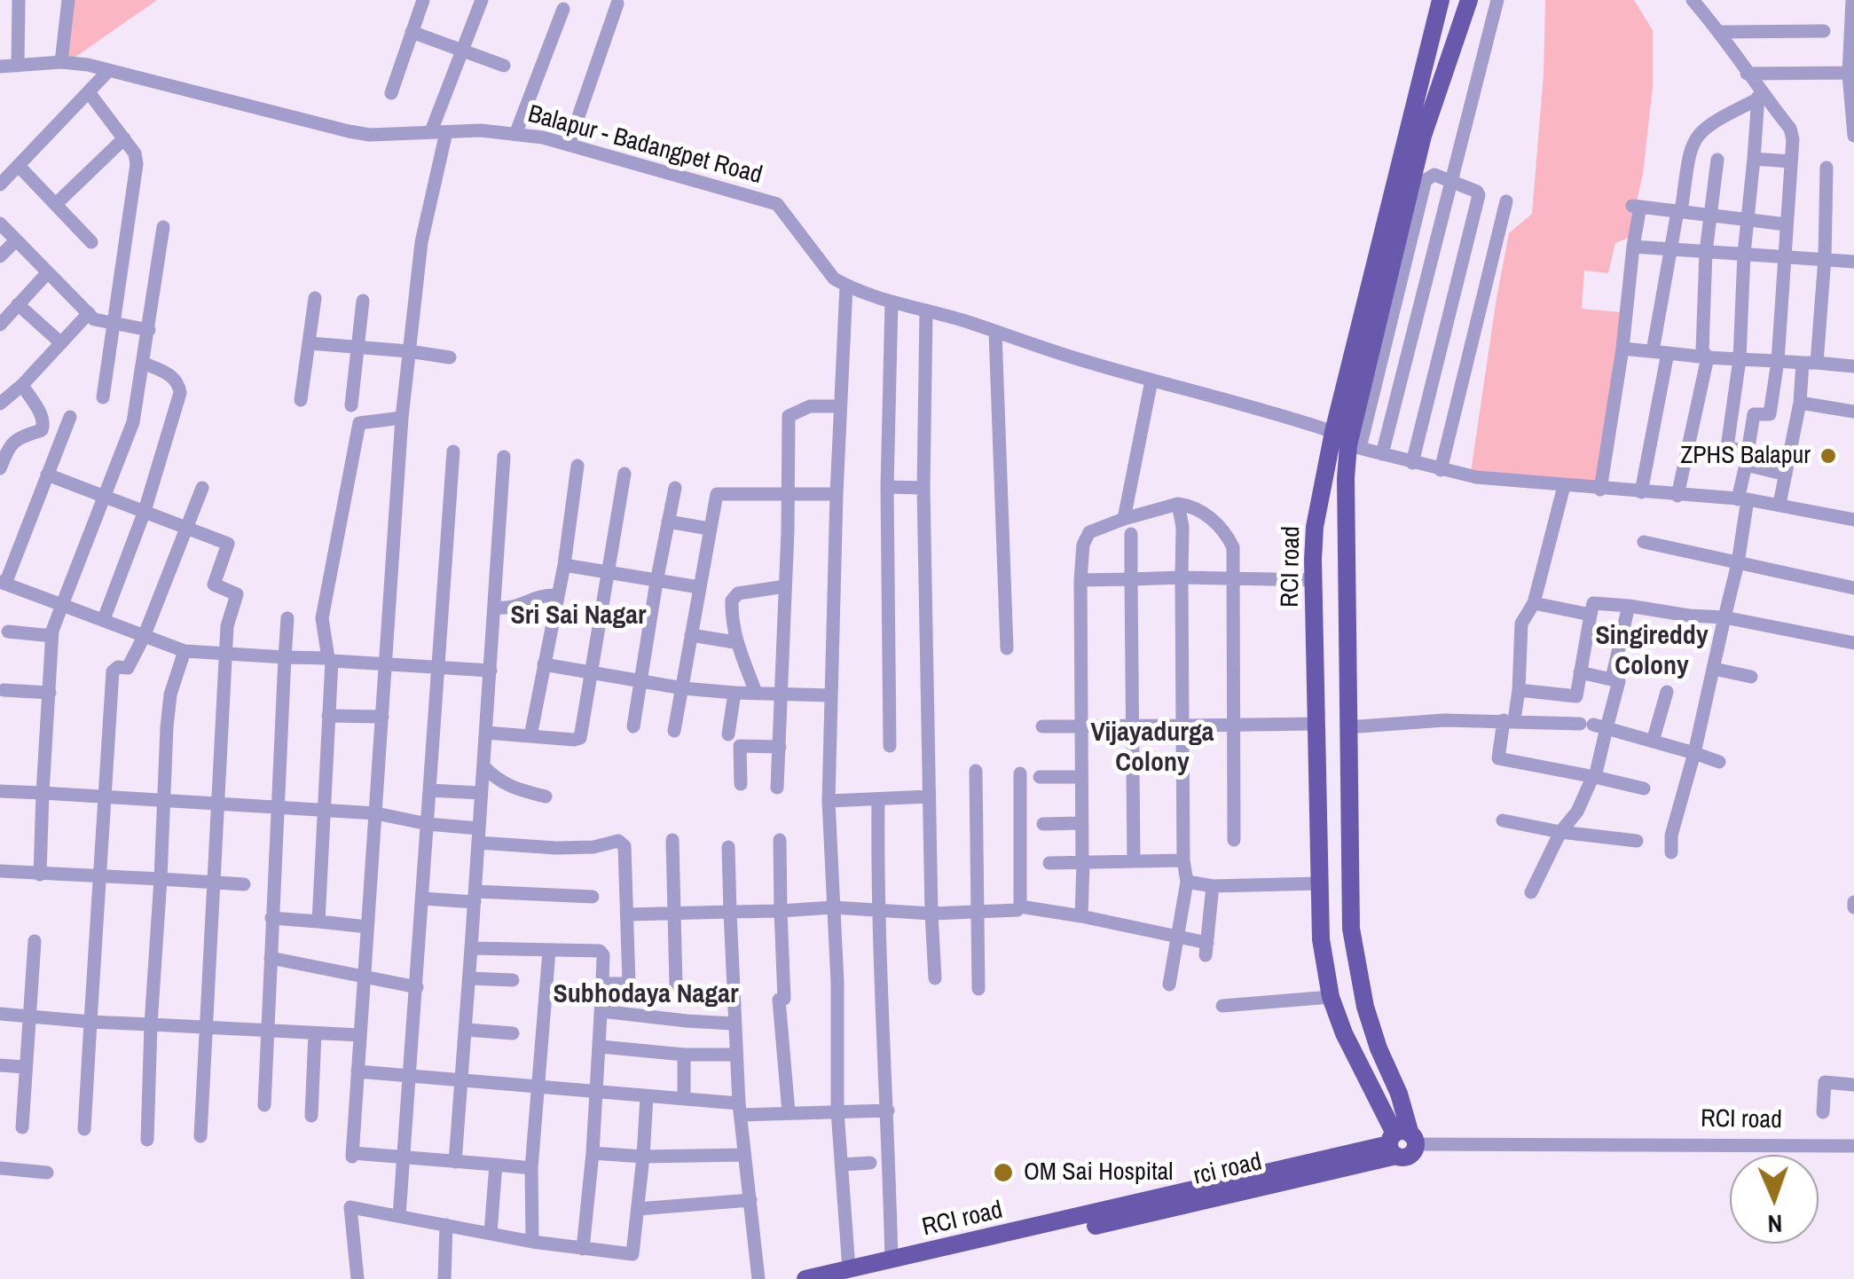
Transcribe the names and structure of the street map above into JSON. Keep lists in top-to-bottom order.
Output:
{
  "streets": {
    "main road": ["RCI road", "rci road"],
    "street": ["Balapur - Badangpet Road"]
  },
  "crossings": [
    ["Balapur - Badangpet Road", "RCI road"],
    ["RCI road", "rci road"]
  ],
  "districts": [
    "Sri Sai Nagar",
    "Singireddy Colony",
    "Vijayadurga Colony",
    "Subhodaya Nagar"
  ],
  "places": ["ZPHS Balapur", "OM Sai Hospital"],
  "north": "bottom"
}
